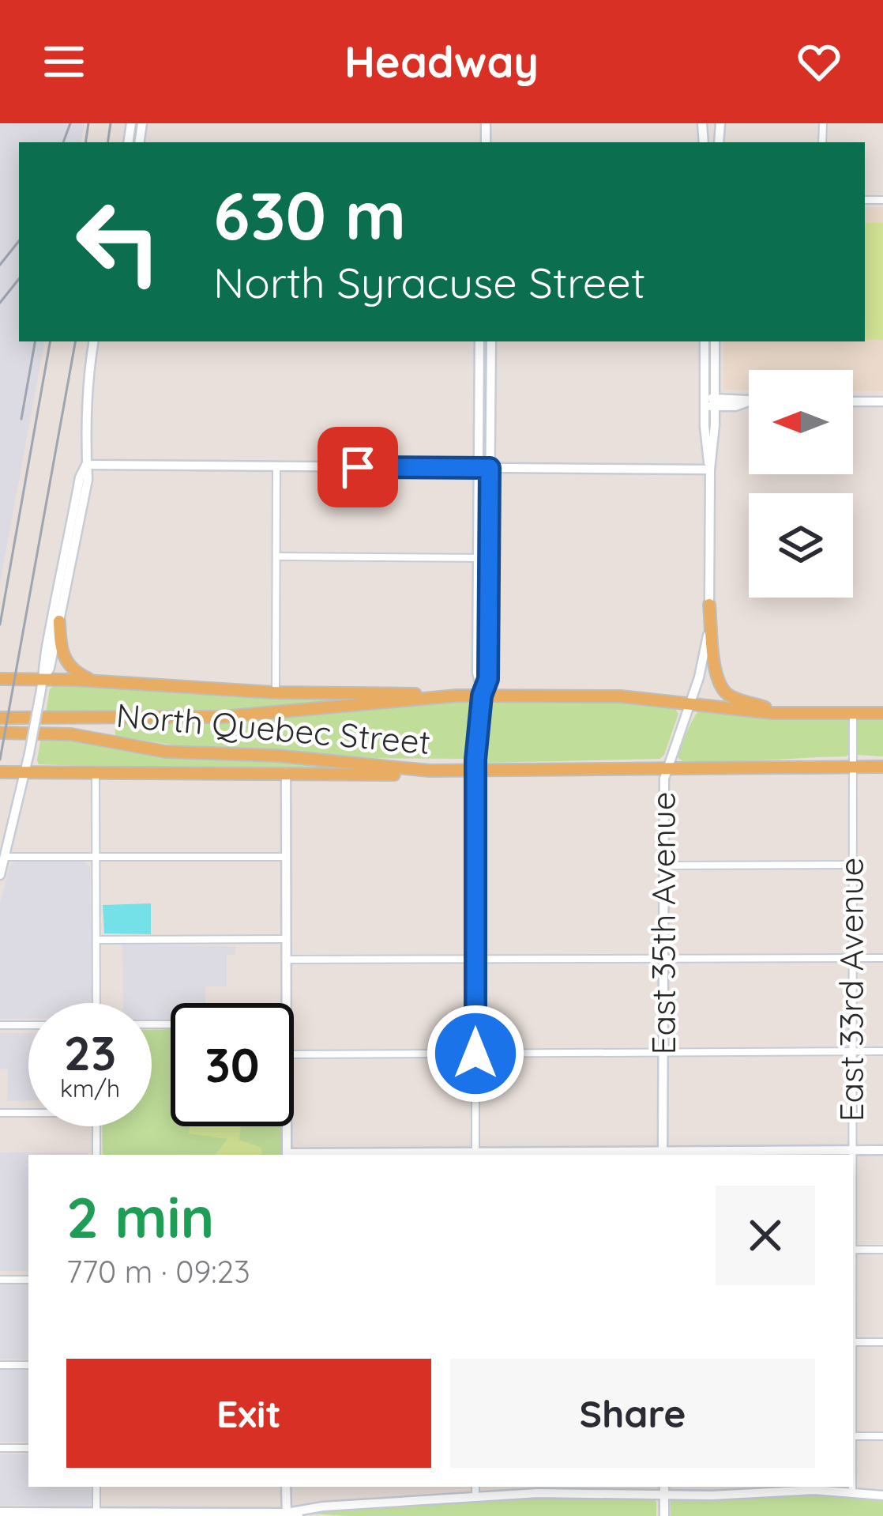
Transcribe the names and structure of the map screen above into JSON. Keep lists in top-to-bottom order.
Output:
{
  "streets": {
    "main road": ["North Quebec Street"],
    "street": ["East 35th Avenue", "East 33rd Avenue"]
  },
  "crossings": [
    ["North Quebec Street", "East 35th Avenue"],
    ["North Quebec Street", "East 33rd Avenue"]
  ],
  "north": "left",
  "page": {
    "header": "Headway",
    "turn": ["630 m", "North Syracuse Street"],
    "speed": "23 km/h",
    "limit": "30",
    "heading": ["2 min", "770 m · 09:23"],
    "buttons": ["Exit", "Share"]
  }
}
